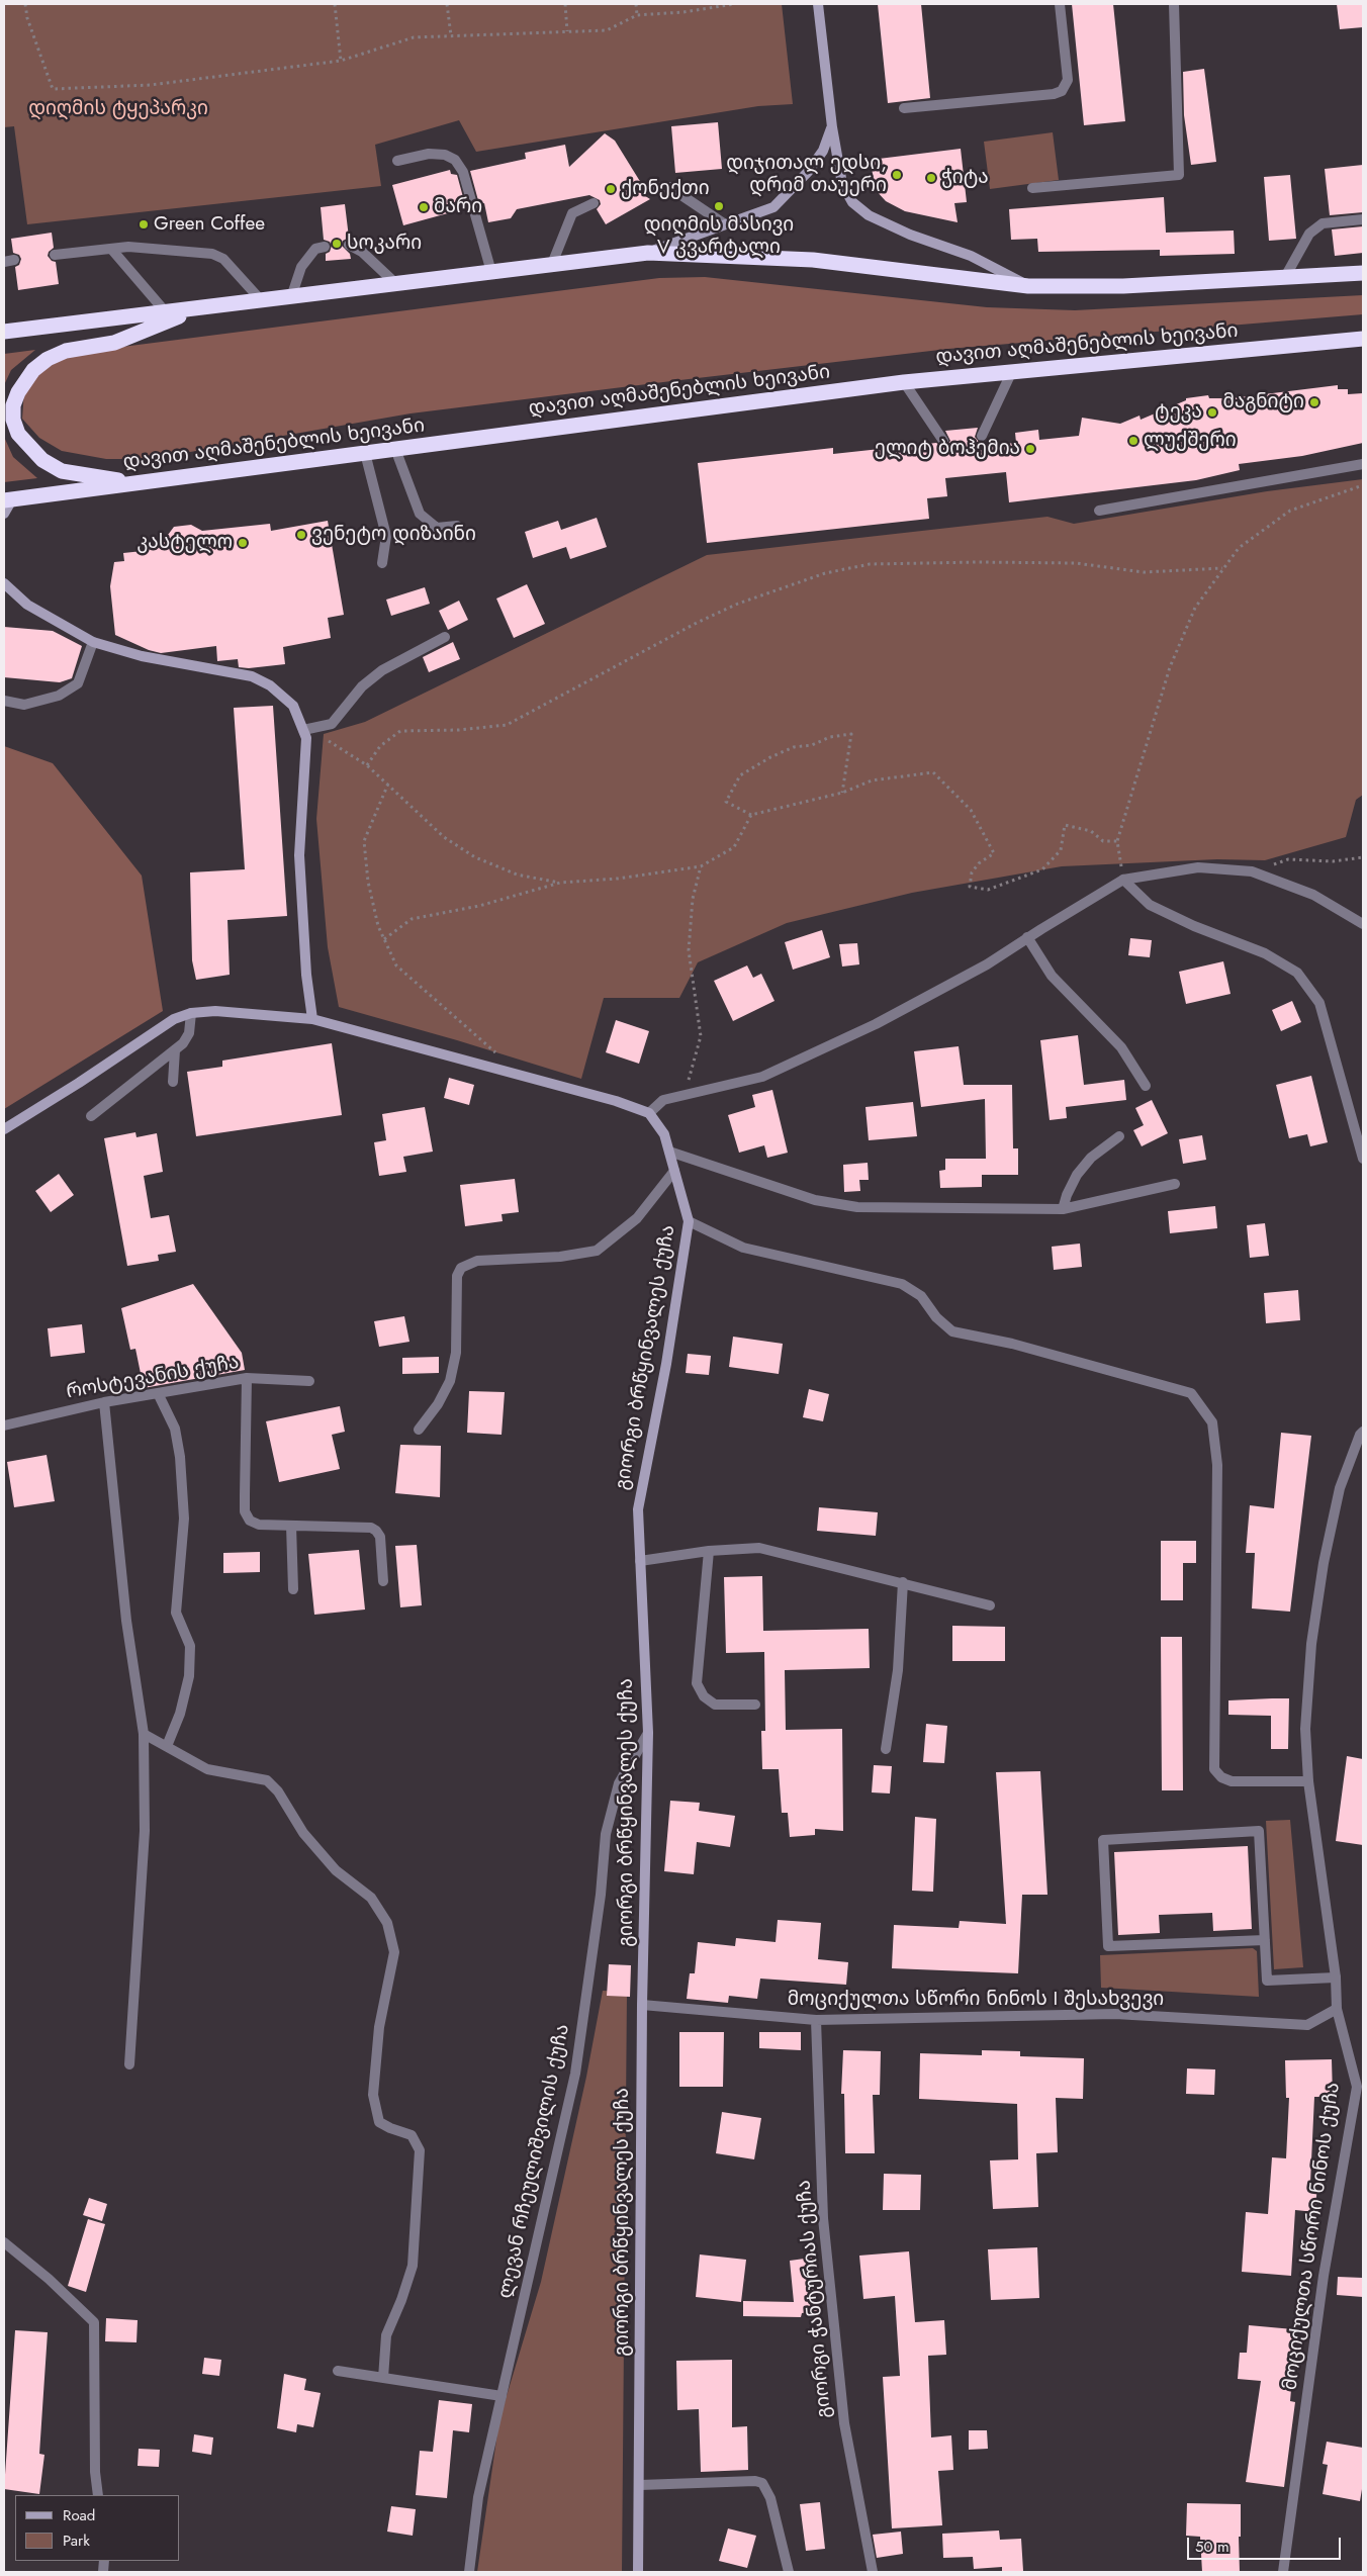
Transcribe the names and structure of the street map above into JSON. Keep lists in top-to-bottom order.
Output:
{
  "streets": {
    "highway": ["დავით აღმაშენებლის ხეივანი"],
    "street": [
      "გიორგი ბრწყინვალეს ქუჩა",
      "როსტევანის ქუჩა",
      "მოციქულთა სწორი ნინოს I შესახვევი",
      "ლევან რჩეულიშვილის ქუჩა",
      "მოციქულთა სწორი ნინოს ქუჩა",
      "გიორგი ჭანტურიას ქუჩა"
    ]
  },
  "crossings": [
    ["გიორგი ბრწყინვალეს ქუჩა", "მოციქულთა სწორი ნინოს I შესახვევი"],
    ["გიორგი ბრწყინვალეს ქუჩა", "ლევან რჩეულიშვილის ქუჩა"],
    ["მოციქულთა სწორი ნინოს I შესახვევი", "მოციქულთა სწორი ნინოს ქუჩა"],
    ["მოციქულთა სწორი ნინოს I შესახვევი", "გიორგი ჭანტურიას ქუჩა"]
  ],
  "parks": ["დიღმის ტყეპარკი"],
  "places": [
    "დიჯითალ ედსი, დრიმ თაუერი",
    "ჭიტა",
    "ქონექთი",
    "დიღმის მასივი V კვარტალი",
    "მარი",
    "Green Coffee",
    "სოკარი",
    "მაგნიტი",
    "ტეკა",
    "ლუქშერი",
    "ელიტ ბოჰემია",
    "ვენეტო დიზაინი",
    "კასტელო"
  ],
  "legend": ["Road", "Park"],
  "scale_bar": "50 m"
}
